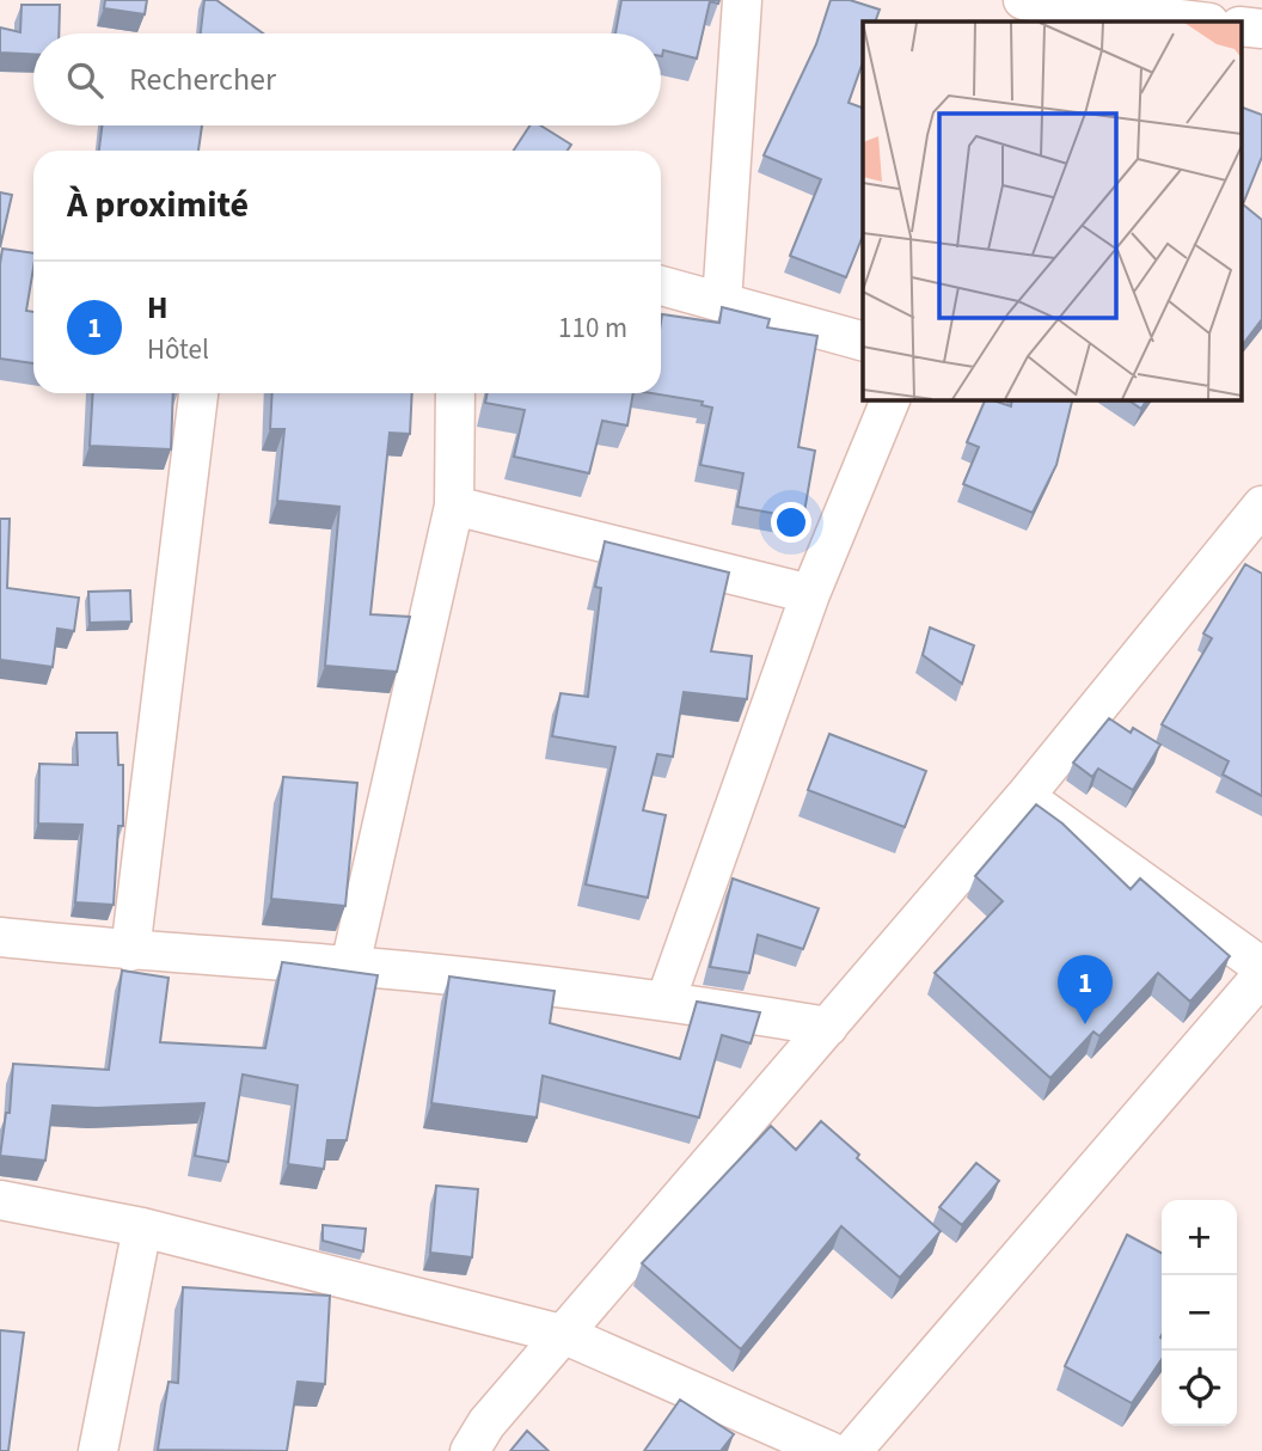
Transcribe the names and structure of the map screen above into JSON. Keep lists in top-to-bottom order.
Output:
{
  "page": {
    "search": "Rechercher",
    "heading": "À proximité",
    "list": [
      {
        "mark": "1",
        "name": "H",
        "note": "Hôtel",
        "value": "110 m"
      }
    ],
    "pins": "1",
    "map_buttons": ["+", "−"]
  }
}
